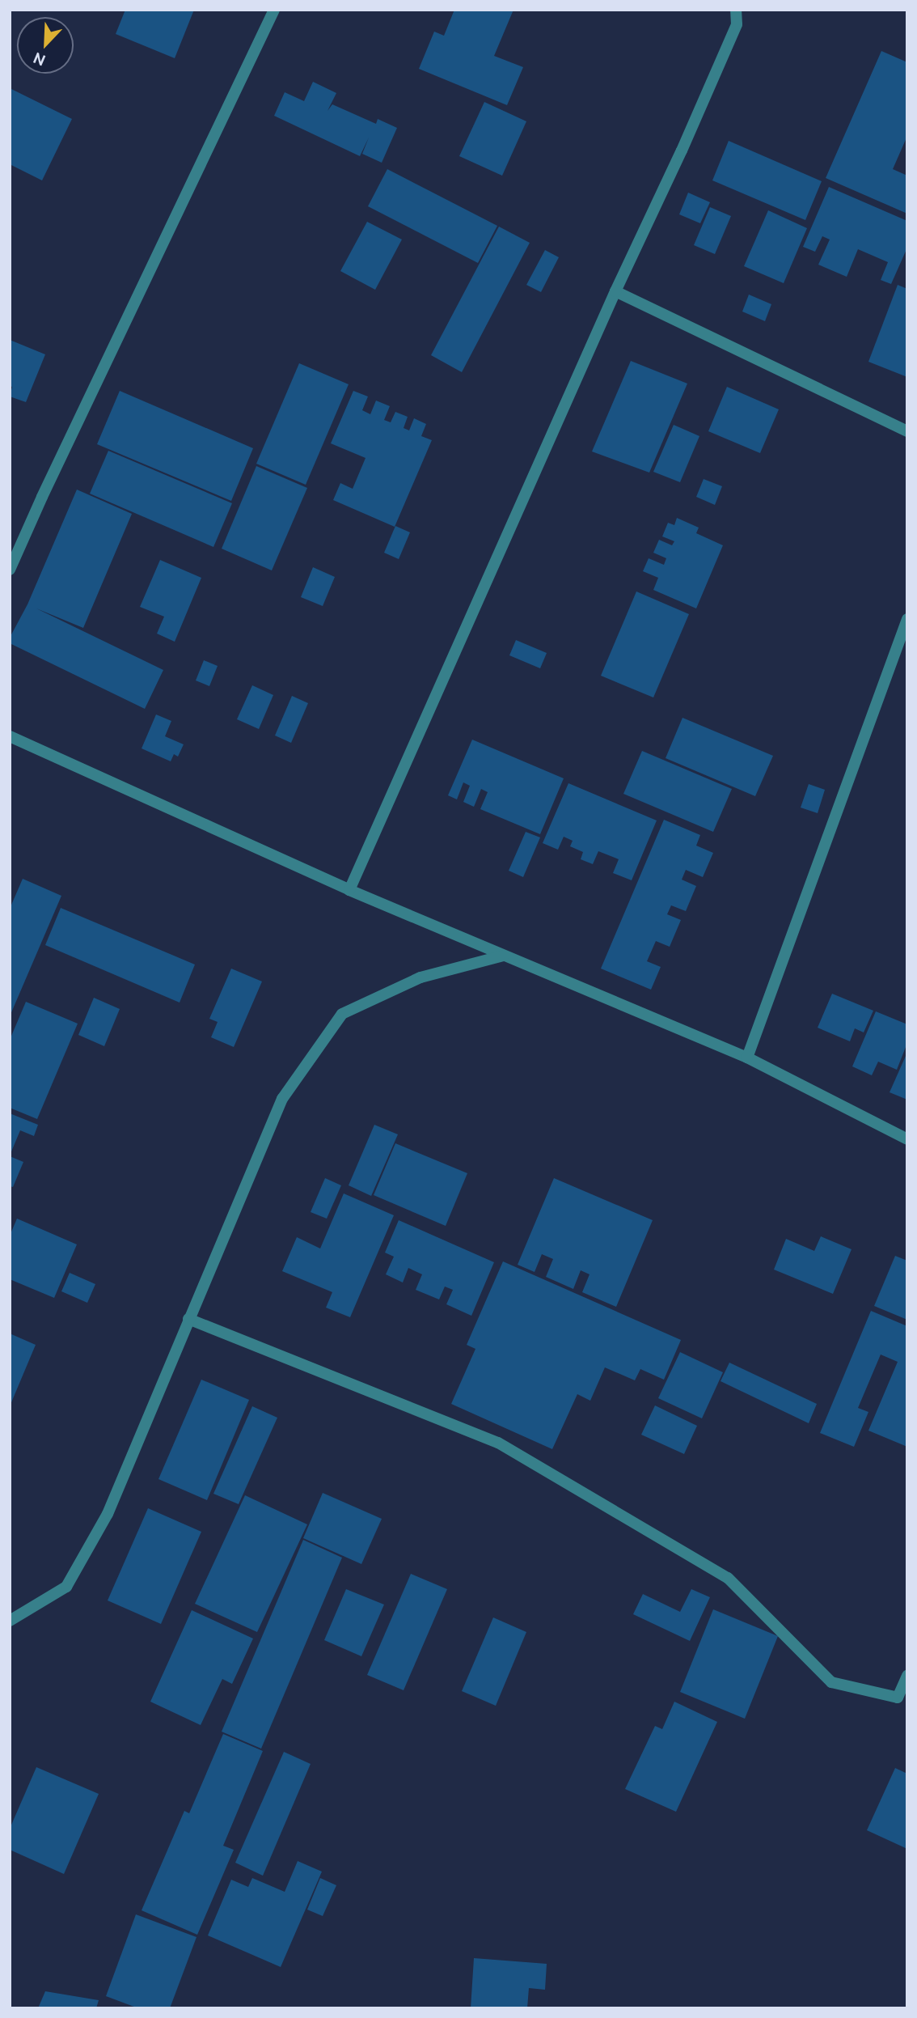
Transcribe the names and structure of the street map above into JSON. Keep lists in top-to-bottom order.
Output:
{
  "north": "bottom left"
}
